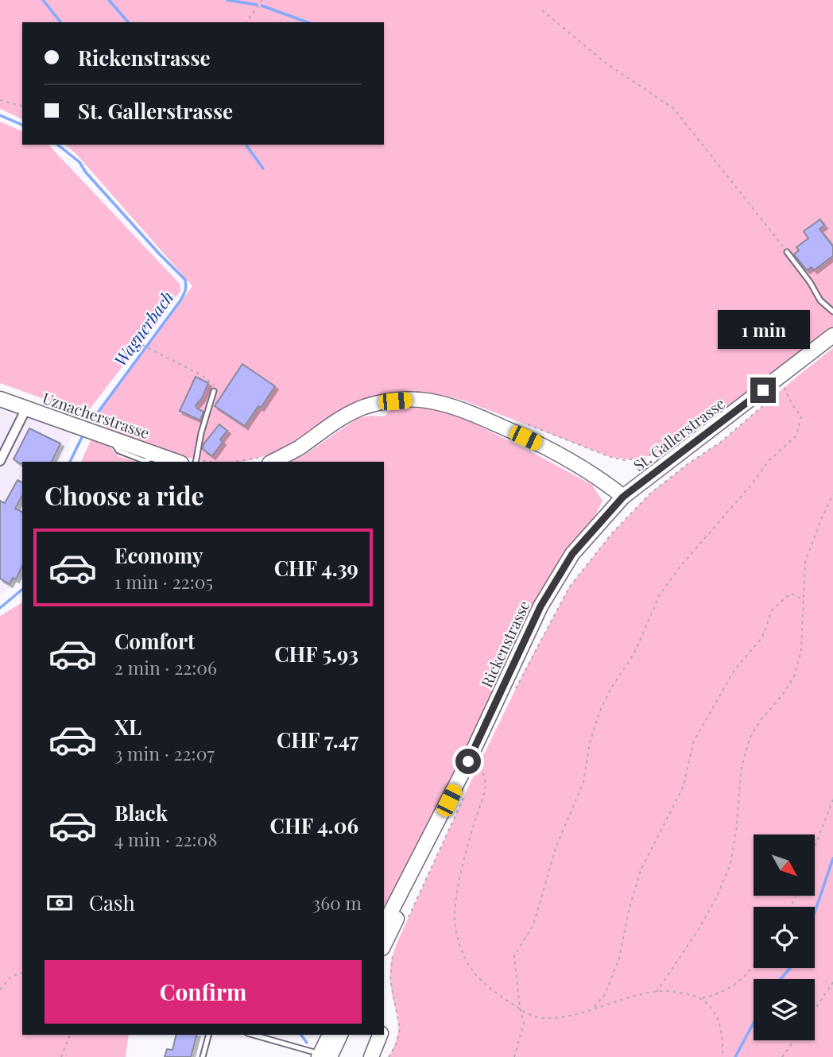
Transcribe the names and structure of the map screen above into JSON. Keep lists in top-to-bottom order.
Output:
{
  "streets": {
    "main road": ["Uznacherstrasse", "St. Gallerstrasse", "Rickenstrasse"]
  },
  "crossings": [
    ["St. Gallerstrasse", "Rickenstrasse"]
  ],
  "water": ["Wagnerbach"],
  "north": "bottom right",
  "page": {
    "banner": ["Rickenstrasse", "St. Gallerstrasse"],
    "bubble": "1 min",
    "heading": "Choose a ride",
    "list": [
      {
        "name": "Economy",
        "note": "1 min · 22:05",
        "value": "CHF 4.39"
      },
      {
        "name": "Comfort",
        "note": "2 min · 22:06",
        "value": "CHF 5.93"
      },
      {
        "name": "XL",
        "note": "3 min · 22:07",
        "value": "CHF 7.47"
      },
      {
        "name": "Black",
        "note": "4 min · 22:08",
        "value": "CHF 4.06"
      }
    ],
    "pay": ["Cash", "360 m"],
    "buttons": "Confirm"
  }
}
